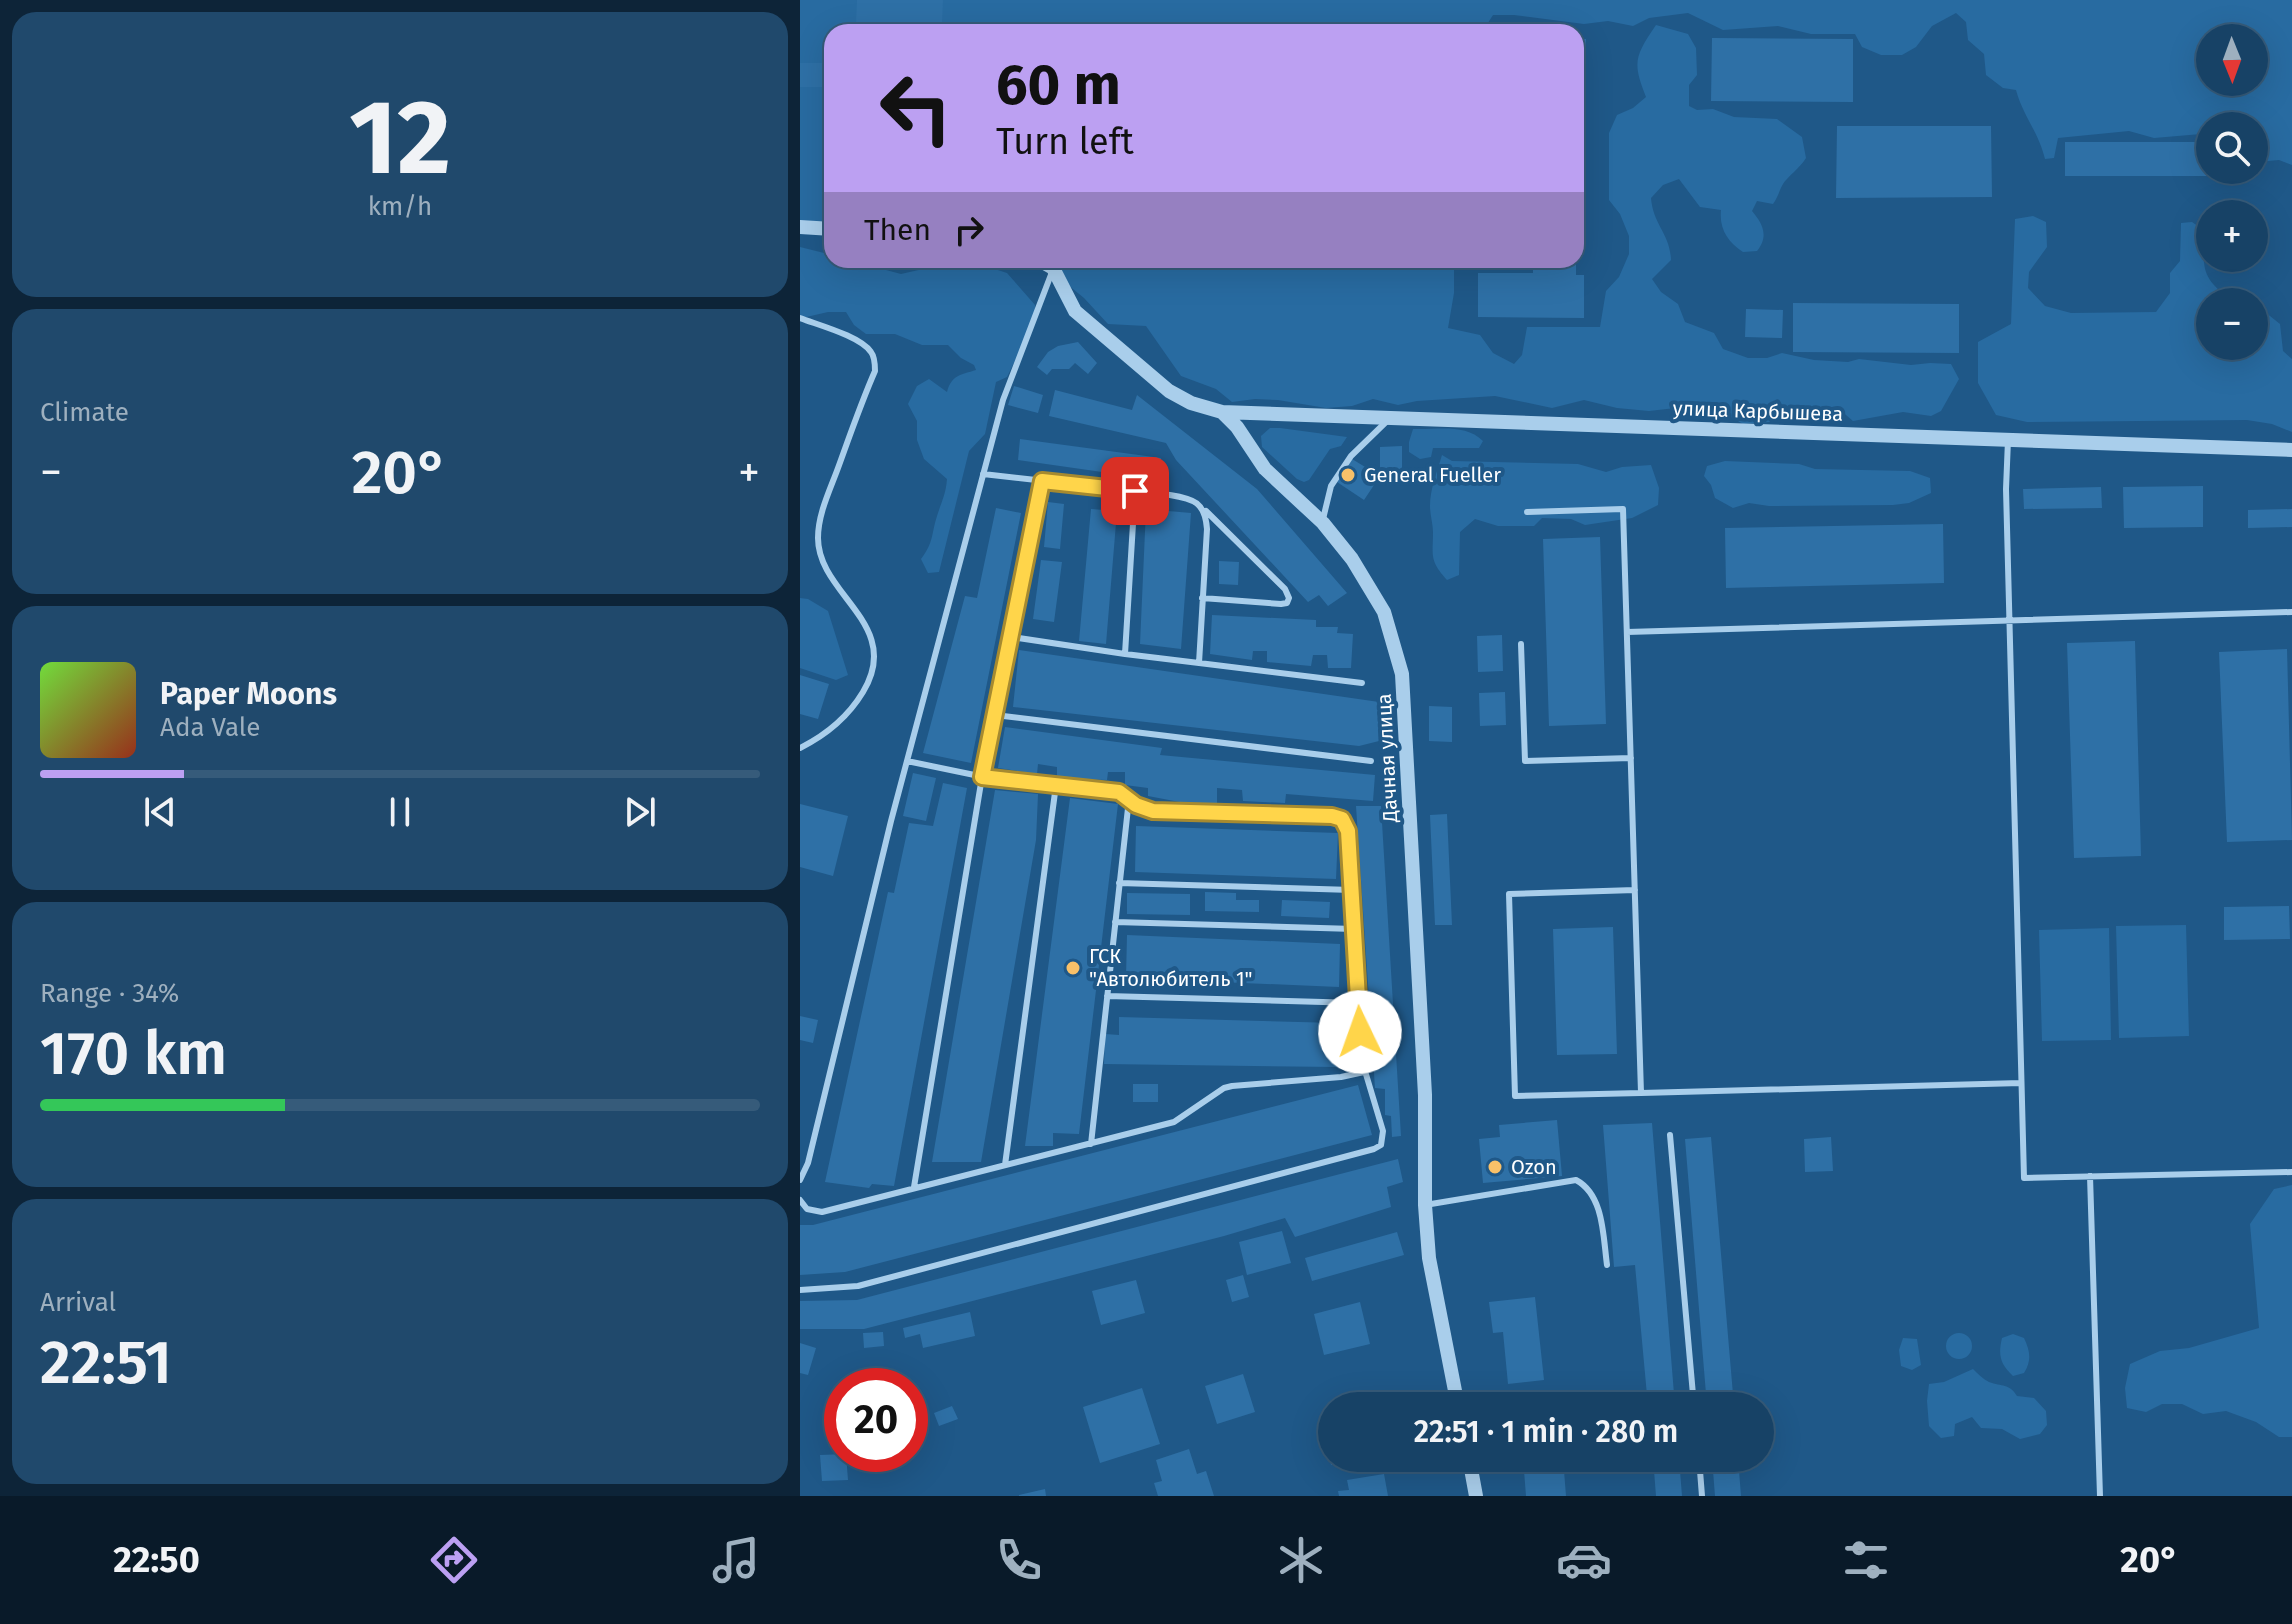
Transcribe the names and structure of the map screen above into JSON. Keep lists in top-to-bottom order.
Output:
{
  "streets": {
    "street": ["улица Карбышева", "Дачная улица"]
  },
  "crossings": [
    ["улица Карбышева", "Дачная улица"]
  ],
  "places": ["General Fueller", "ГСК \"Автолюбитель 1\"", "Ozon"],
  "north": "bottom",
  "page": {
    "tile": [
      ["12", "km/h"],
      "Climate",
      ["Range · 34%", "170 km"],
      ["Arrival", "22:51"]
    ],
    "map_buttons": ["+", "−"],
    "turn": ["60 m", "Turn left"],
    "then": "Then",
    "heat": ["−", "20°", "+"],
    "song": ["Paper Moons", "Ada Vale"],
    "limit": "20",
    "trip": "22:51 · 1 min · 280 m",
    "tabs": ["22:50", "20°"]
  }
}
